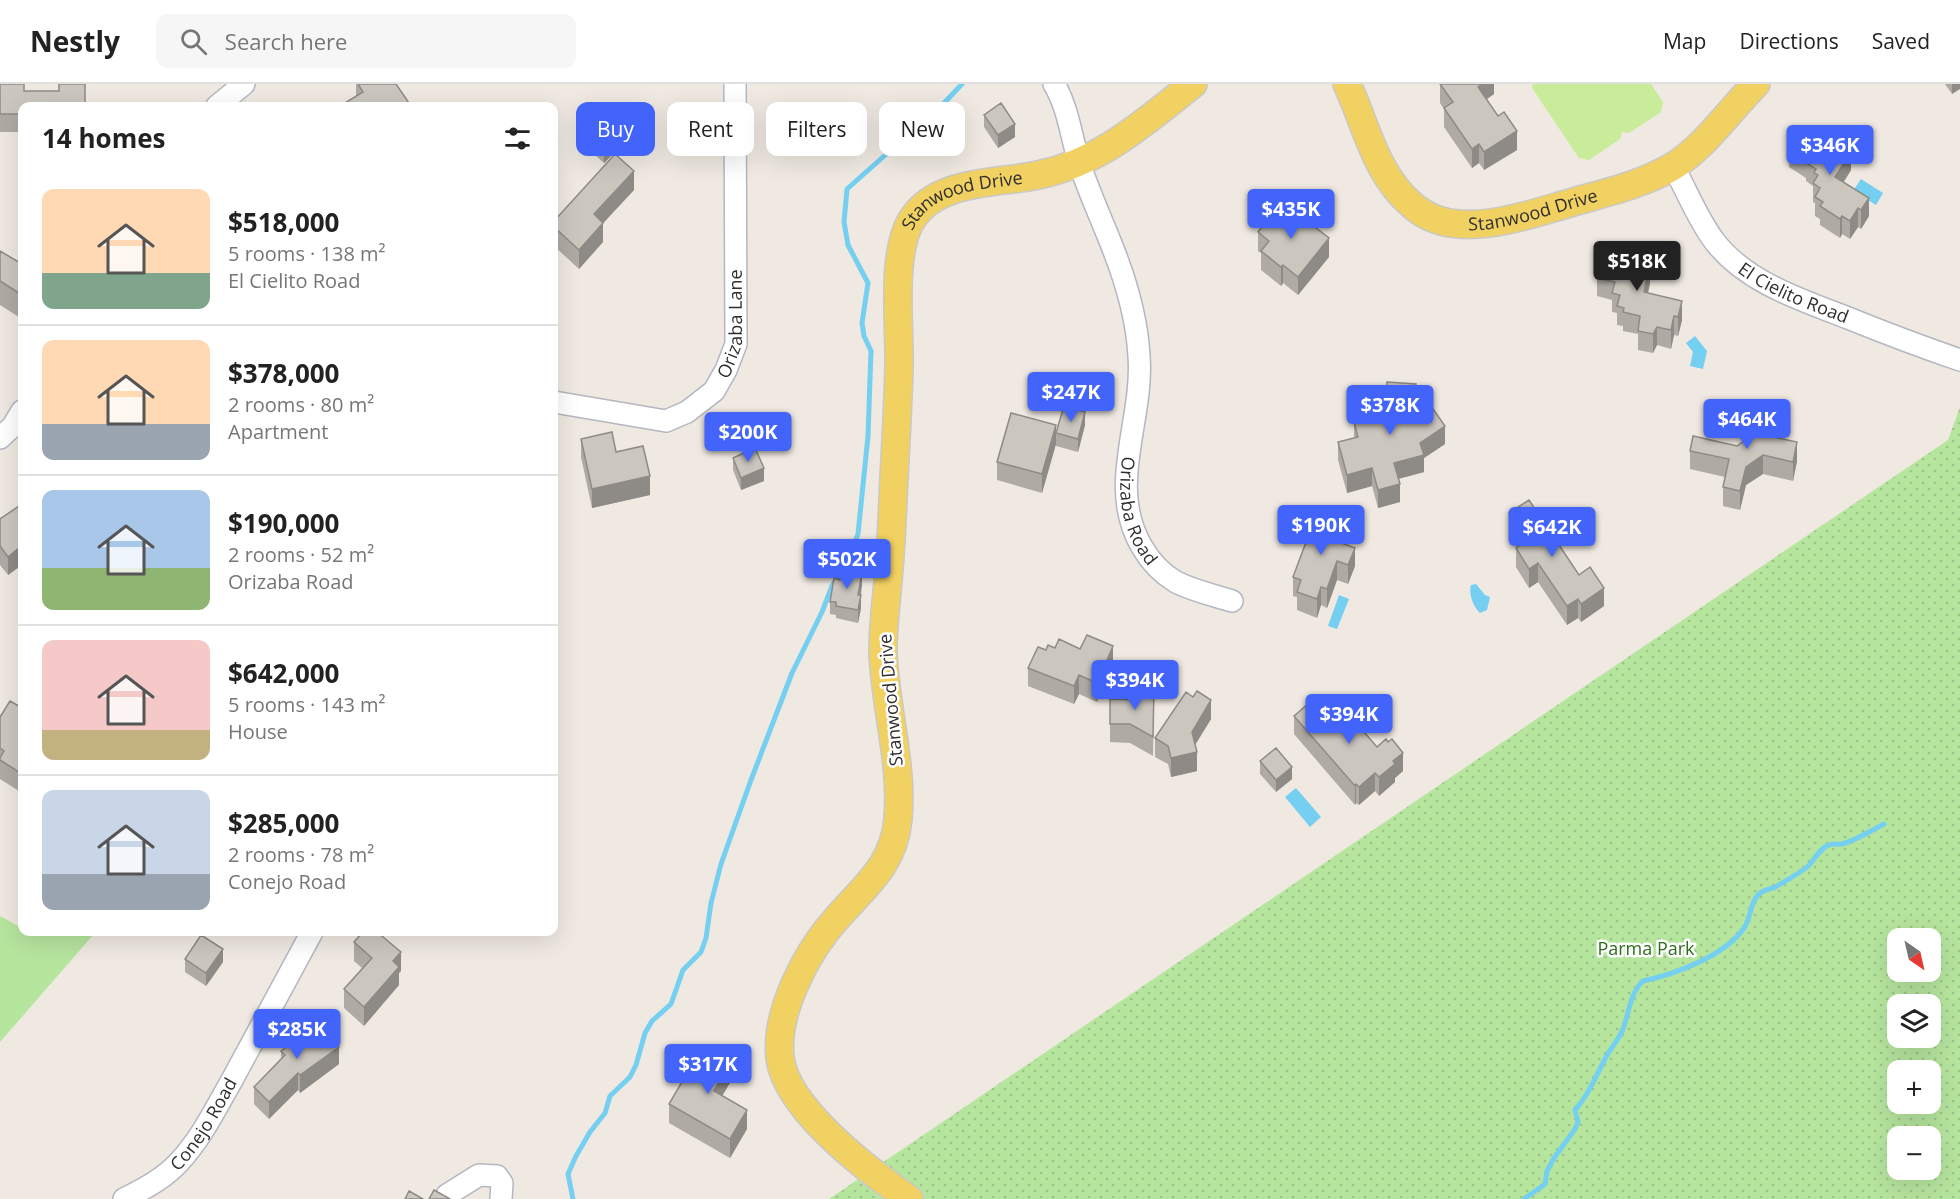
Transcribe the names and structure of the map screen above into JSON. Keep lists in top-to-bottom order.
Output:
{
  "streets": {
    "main road": ["Stanwood Drive"],
    "street": [
      "El Cielito Road",
      "Orizaba Lane",
      "Orizaba Road",
      "Conejo Road"
    ]
  },
  "crossings": [
    ["Stanwood Drive", "El Cielito Road"],
    ["Stanwood Drive", "Orizaba Road"]
  ],
  "parks": ["Parma Park"],
  "north": "bottom right",
  "page": {
    "header": "Nestly",
    "search": "Search here",
    "nav": ["Map", "Directions", "Saved"],
    "chip": [
      "Buy",
      "Rent",
      "Filters",
      "New"
    ],
    "heading": "14 homes",
    "price": [
      "$346K",
      "$435K",
      "$518K",
      "$247K",
      "$378K",
      "$464K",
      "$200K",
      "$190K",
      "$642K",
      "$502K",
      "$394K",
      "$394K",
      "$285K",
      "$317K"
    ],
    "list": [
      {
        "name": "$518,000",
        "note": "5 rooms · 138 m² · El Cielito Road"
      },
      {
        "name": "$378,000",
        "note": "2 rooms · 80 m² · Apartment"
      },
      {
        "name": "$190,000",
        "note": "2 rooms · 52 m² · Orizaba Road"
      },
      {
        "name": "$642,000",
        "note": "5 rooms · 143 m² · House"
      },
      {
        "name": "$285,000",
        "note": "2 rooms · 78 m² · Conejo Road"
      }
    ],
    "map_buttons": ["+", "−"]
  }
}
